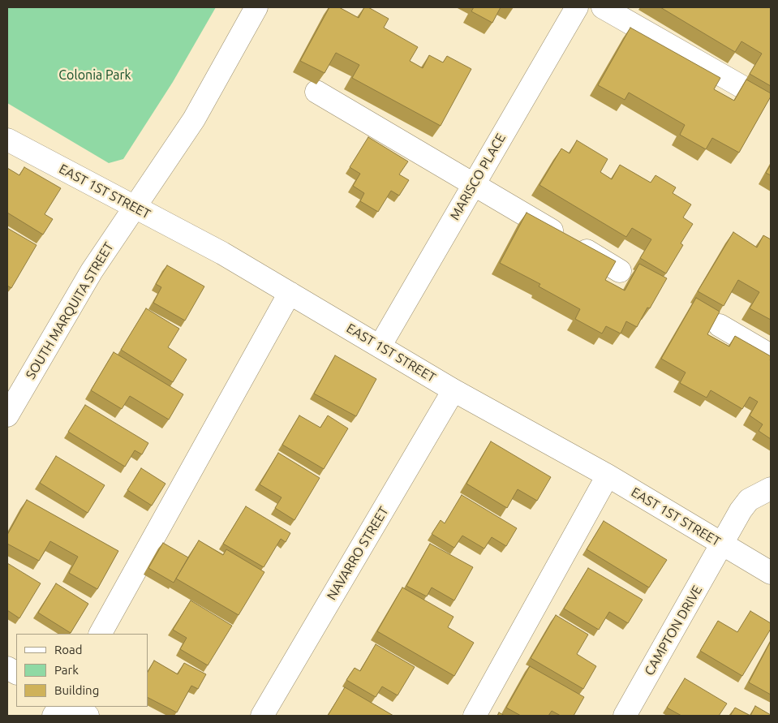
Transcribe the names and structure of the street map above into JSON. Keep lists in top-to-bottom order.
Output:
{
  "streets": {
    "street": [
      "MARISCO PLACE",
      "EAST 1ST STREET",
      "SOUTH MARQUITA STREET",
      "NAVARRO STREET",
      "CAMPTON DRIVE"
    ]
  },
  "crossings": [
    ["MARISCO PLACE", "EAST 1ST STREET"],
    ["EAST 1ST STREET", "SOUTH MARQUITA STREET"],
    ["EAST 1ST STREET", "NAVARRO STREET"],
    ["EAST 1ST STREET", "CAMPTON DRIVE"]
  ],
  "parks": ["Colonia Park"],
  "legend": ["Road", "Park", "Building"]
}
